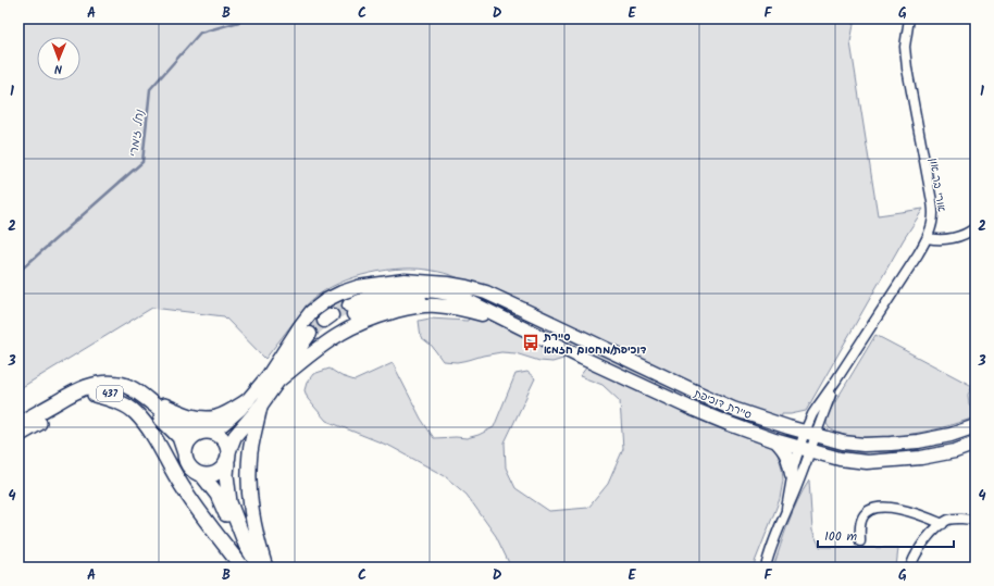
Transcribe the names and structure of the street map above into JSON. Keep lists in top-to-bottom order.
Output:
{
  "streets": {
    "main road": ["437", "סיירת דוכיפת"],
    "street": ["אורי בר און"]
  },
  "crossings": [
    ["אורי בר און", "סיירת דוכיפת"]
  ],
  "water": ["נחל זימרי"],
  "places": {
    "bus stop": ["סיירת דוכיפת/מחסום חזמא"]
  },
  "scale_bar": "100 m",
  "north": "bottom",
  "grid": {
    "columns": [
      "A",
      "B",
      "C",
      "D",
      "E",
      "F",
      "G"
    ],
    "rows": [
      "1",
      "2",
      "3",
      "4"
    ]
  }
}
